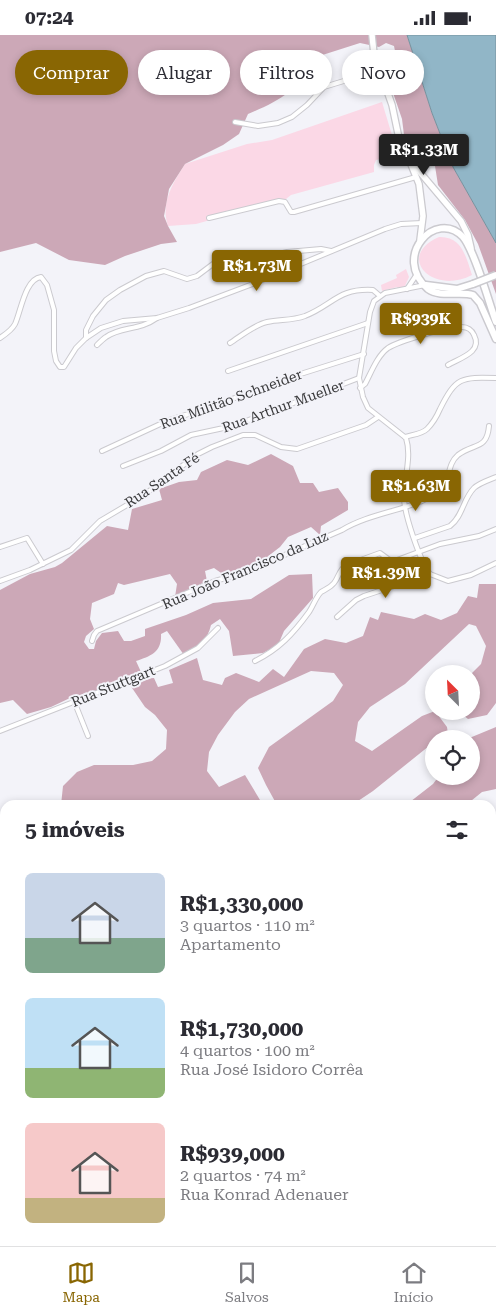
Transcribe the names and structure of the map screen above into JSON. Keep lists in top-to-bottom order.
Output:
{
  "streets": {
    "street": [
      "Rua Militão Schneider",
      "Rua Arthur Mueller",
      "Rua Santa Fé",
      "Rua João Francisco da Luz",
      "Rua Stuttgart"
    ]
  },
  "north": "top left",
  "page": {
    "status": "07:24",
    "chip": [
      "Comprar",
      "Alugar",
      "Filtros",
      "Novo"
    ],
    "price": [
      "R$1.33M",
      "R$1.73M",
      "R$939K",
      "R$1.63M",
      "R$1.39M"
    ],
    "heading": "5 imóveis",
    "list": [
      {
        "name": "R$1,330,000",
        "note": "3 quartos · 110 m² · Apartamento"
      },
      {
        "name": "R$1,730,000",
        "note": "4 quartos · 100 m² · Rua José Isidoro Corrêa"
      },
      {
        "name": "R$939,000",
        "note": "2 quartos · 74 m² · Rua Konrad Adenauer"
      }
    ],
    "tabs": ["Mapa", "Salvos", "Início"]
  }
}
